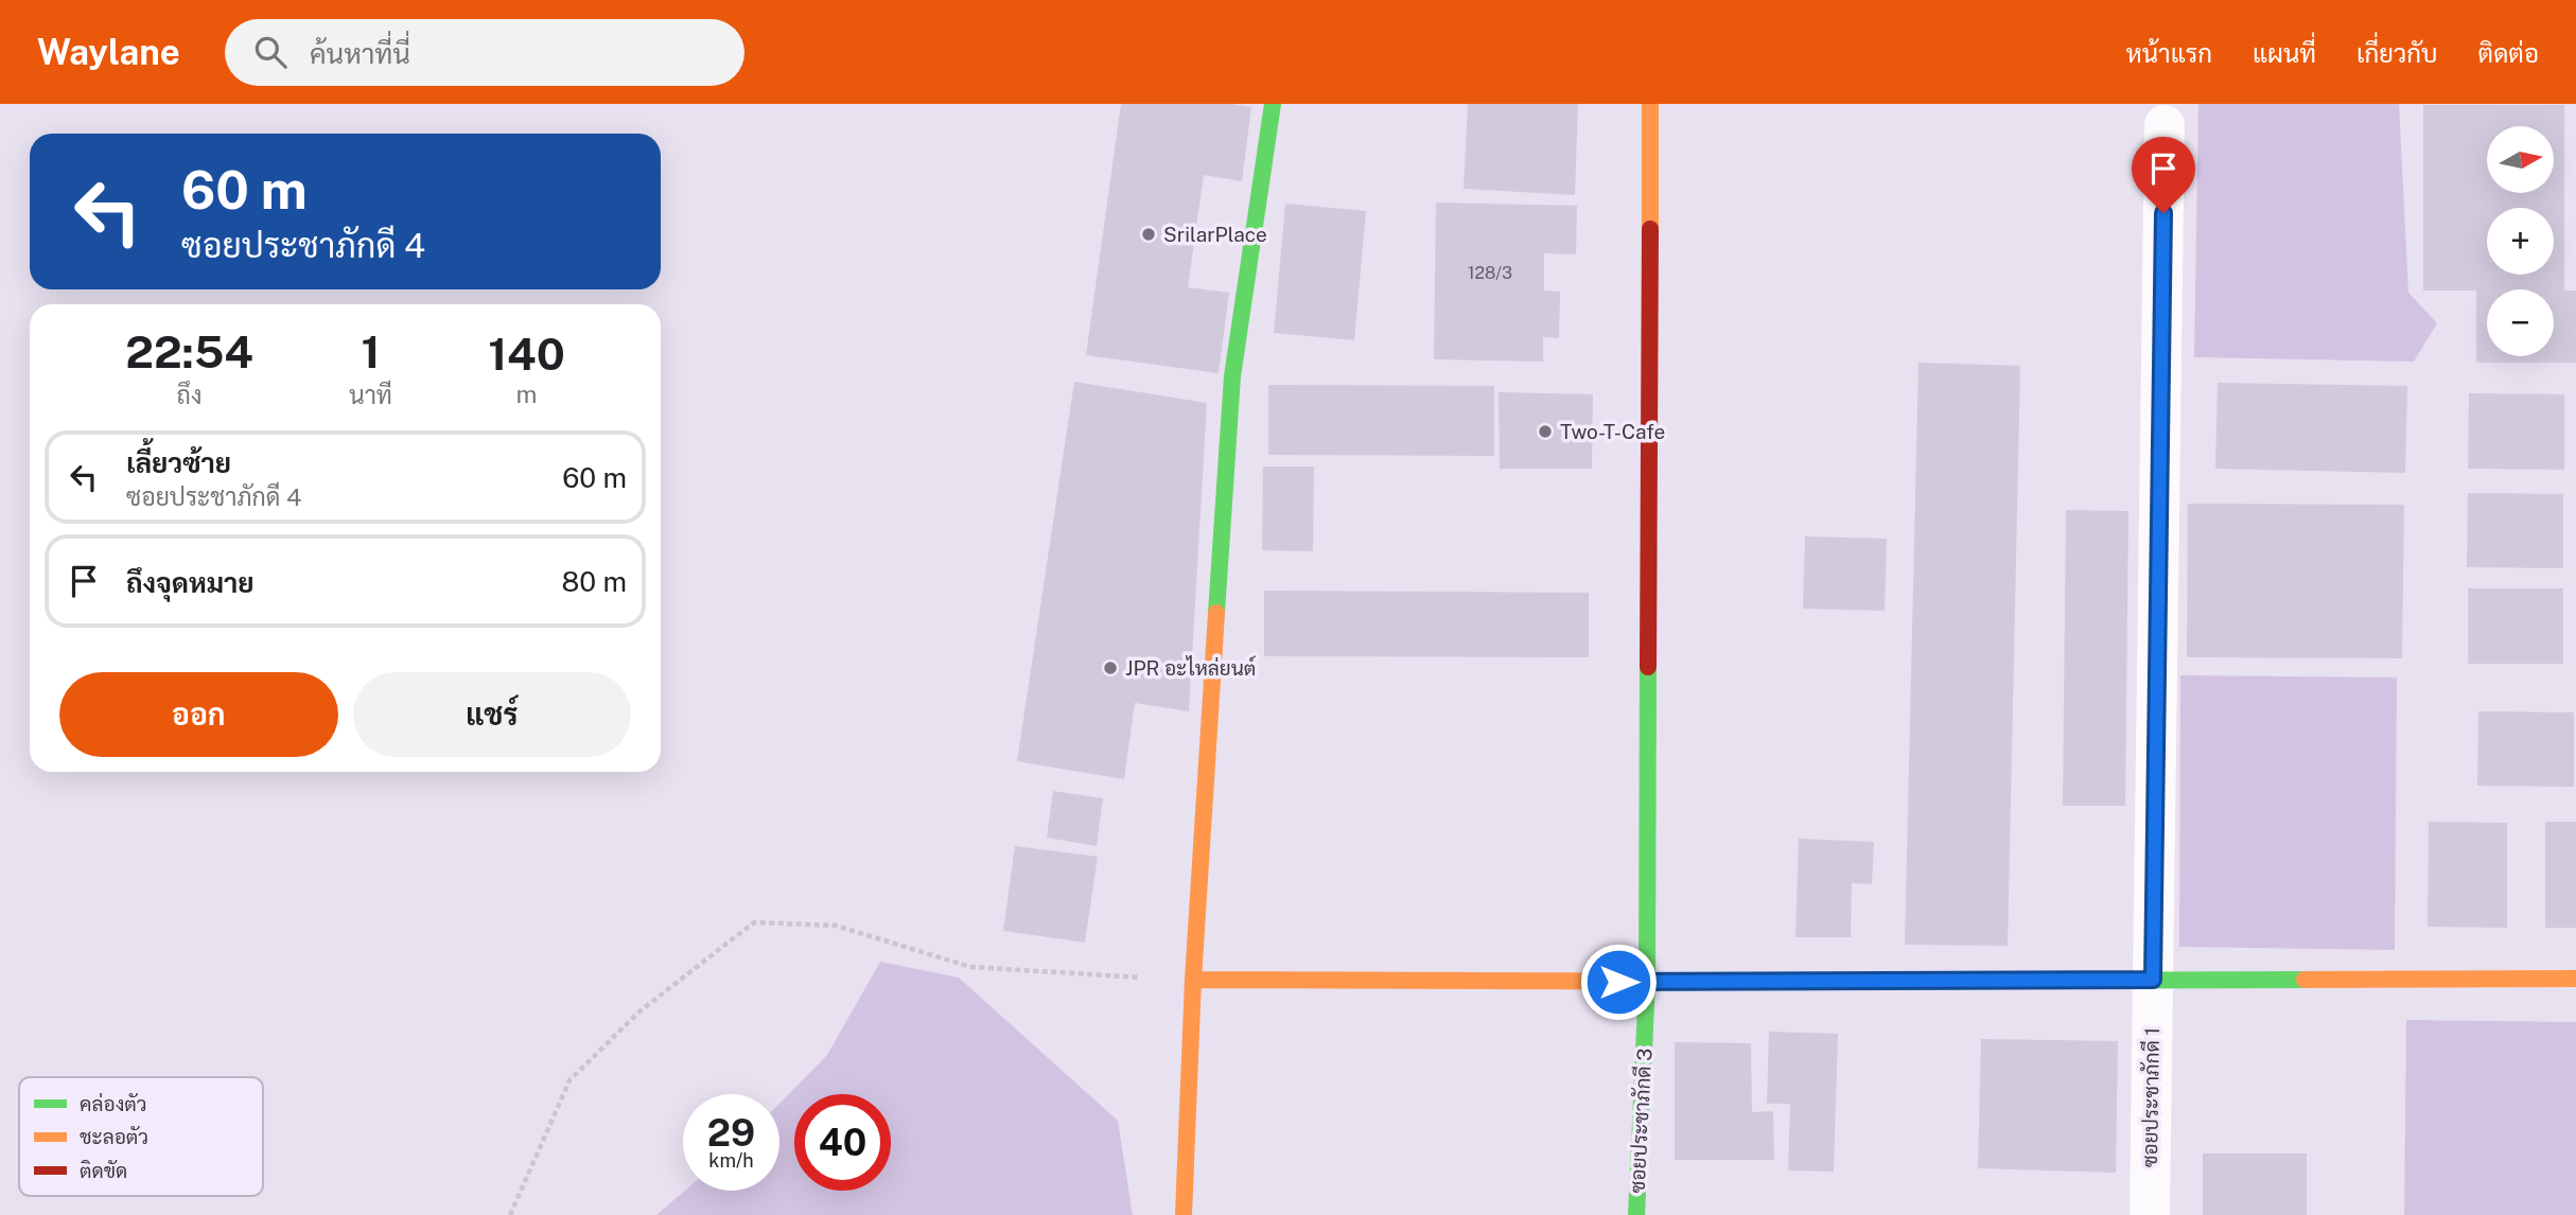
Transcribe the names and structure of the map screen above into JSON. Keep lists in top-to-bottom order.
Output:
{
  "streets": {
    "street": ["ซอยประชาภักดี 1", "ซอยประชาภักดี 3"]
  },
  "places": ["SrilarPlace", "Two-T-Cafe", "JPR อะไหล่ยนต์"],
  "house_numbers": ["128/3"],
  "legend": ["คล่องตัว", "ชะลอตัว", "ติดขัด"],
  "north": "right",
  "page": {
    "header": "Waylane",
    "search": "ค้นหาที่นี่",
    "nav": [
      "หน้าแรก",
      "แผนที่",
      "เกี่ยวกับ",
      "ติดต่อ"
    ],
    "map_buttons": ["+", "−"],
    "turn": ["60 m", "ซอยประชาภักดี 4"],
    "eta": [
      "22:54",
      "ถึง",
      "1",
      "นาที",
      "140",
      "m"
    ],
    "list": [
      {
        "name": "เลี้ยวซ้าย",
        "note": "ซอยประชาภักดี 4",
        "value": "60 m"
      },
      {
        "name": "ถึงจุดหมาย",
        "value": "80 m"
      }
    ],
    "buttons": ["ออก", "แชร์"],
    "speed": "29 km/h",
    "limit": "40"
  }
}
